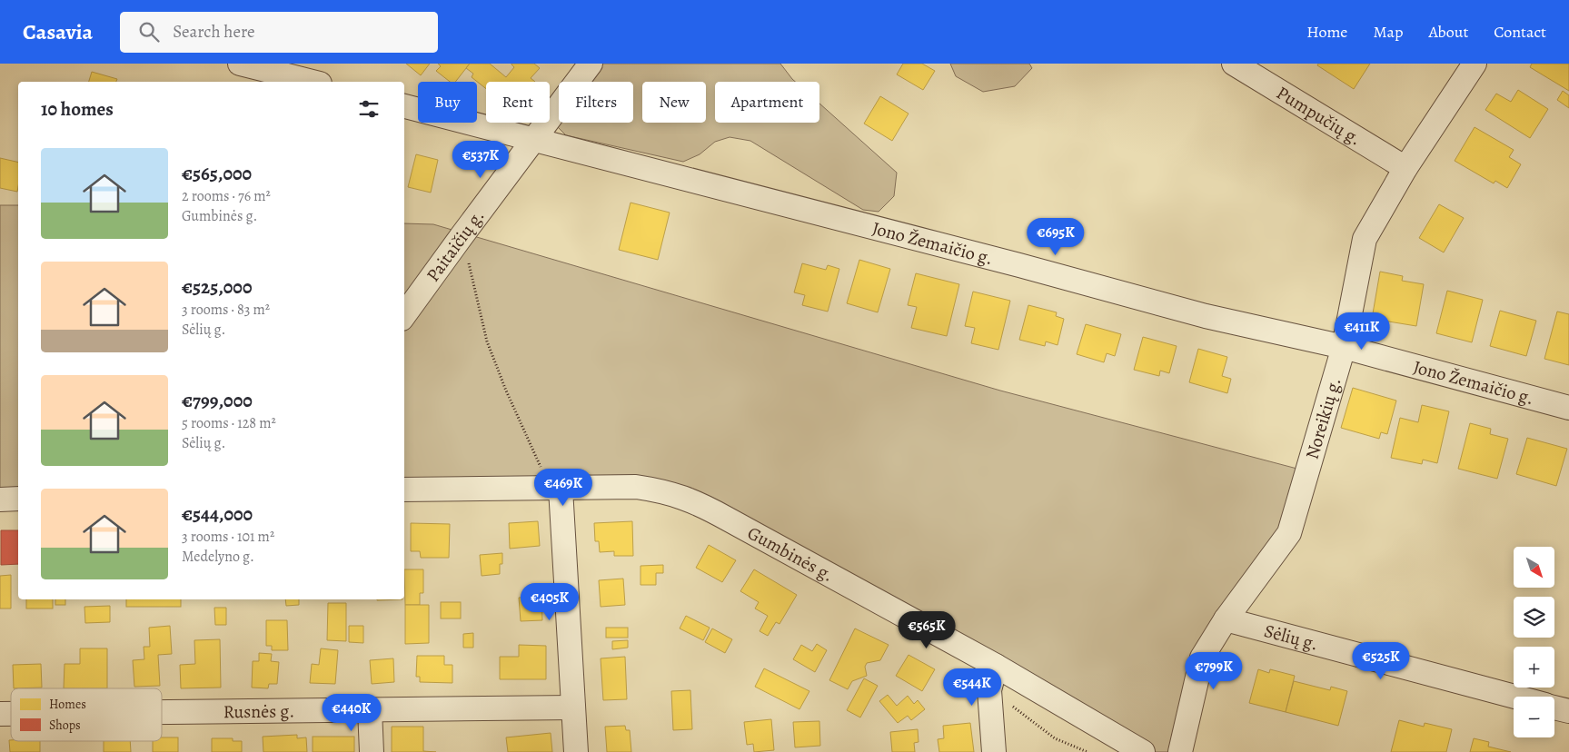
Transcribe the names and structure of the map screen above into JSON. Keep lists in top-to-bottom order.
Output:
{
  "streets": {
    "street": [
      "Pumpučių g.",
      "Jono Žemaičio g.",
      "Paitaičių g.",
      "Noreikių g.",
      "Gumbinės g.",
      "Sėlių g.",
      "Rusnės g."
    ]
  },
  "crossings": [
    ["Pumpučių g.", "Noreikių g."],
    ["Jono Žemaičio g.", "Paitaičių g."],
    ["Jono Žemaičio g.", "Noreikių g."],
    ["Noreikių g.", "Sėlių g."]
  ],
  "legend": ["Homes", "Shops"],
  "north": "bottom right",
  "page": {
    "header": "Casavia",
    "search": "Search here",
    "nav": [
      "Home",
      "Map",
      "About",
      "Contact"
    ],
    "chip": [
      "Buy",
      "Rent",
      "Filters",
      "New",
      "Apartment"
    ],
    "heading": "10 homes",
    "list": [
      {
        "name": "€565,000",
        "note": "2 rooms · 76 m² · Gumbinės g."
      },
      {
        "name": "€525,000",
        "note": "3 rooms · 83 m² · Sėlių g."
      },
      {
        "name": "€799,000",
        "note": "5 rooms · 128 m² · Sėlių g."
      },
      {
        "name": "€544,000",
        "note": "3 rooms · 101 m² · Medelyno g."
      }
    ],
    "price": [
      "€537K",
      "€695K",
      "€411K",
      "€469K",
      "€405K",
      "€565K",
      "€525K",
      "€799K",
      "€544K",
      "€440K"
    ],
    "map_buttons": ["+", "−"]
  }
}
